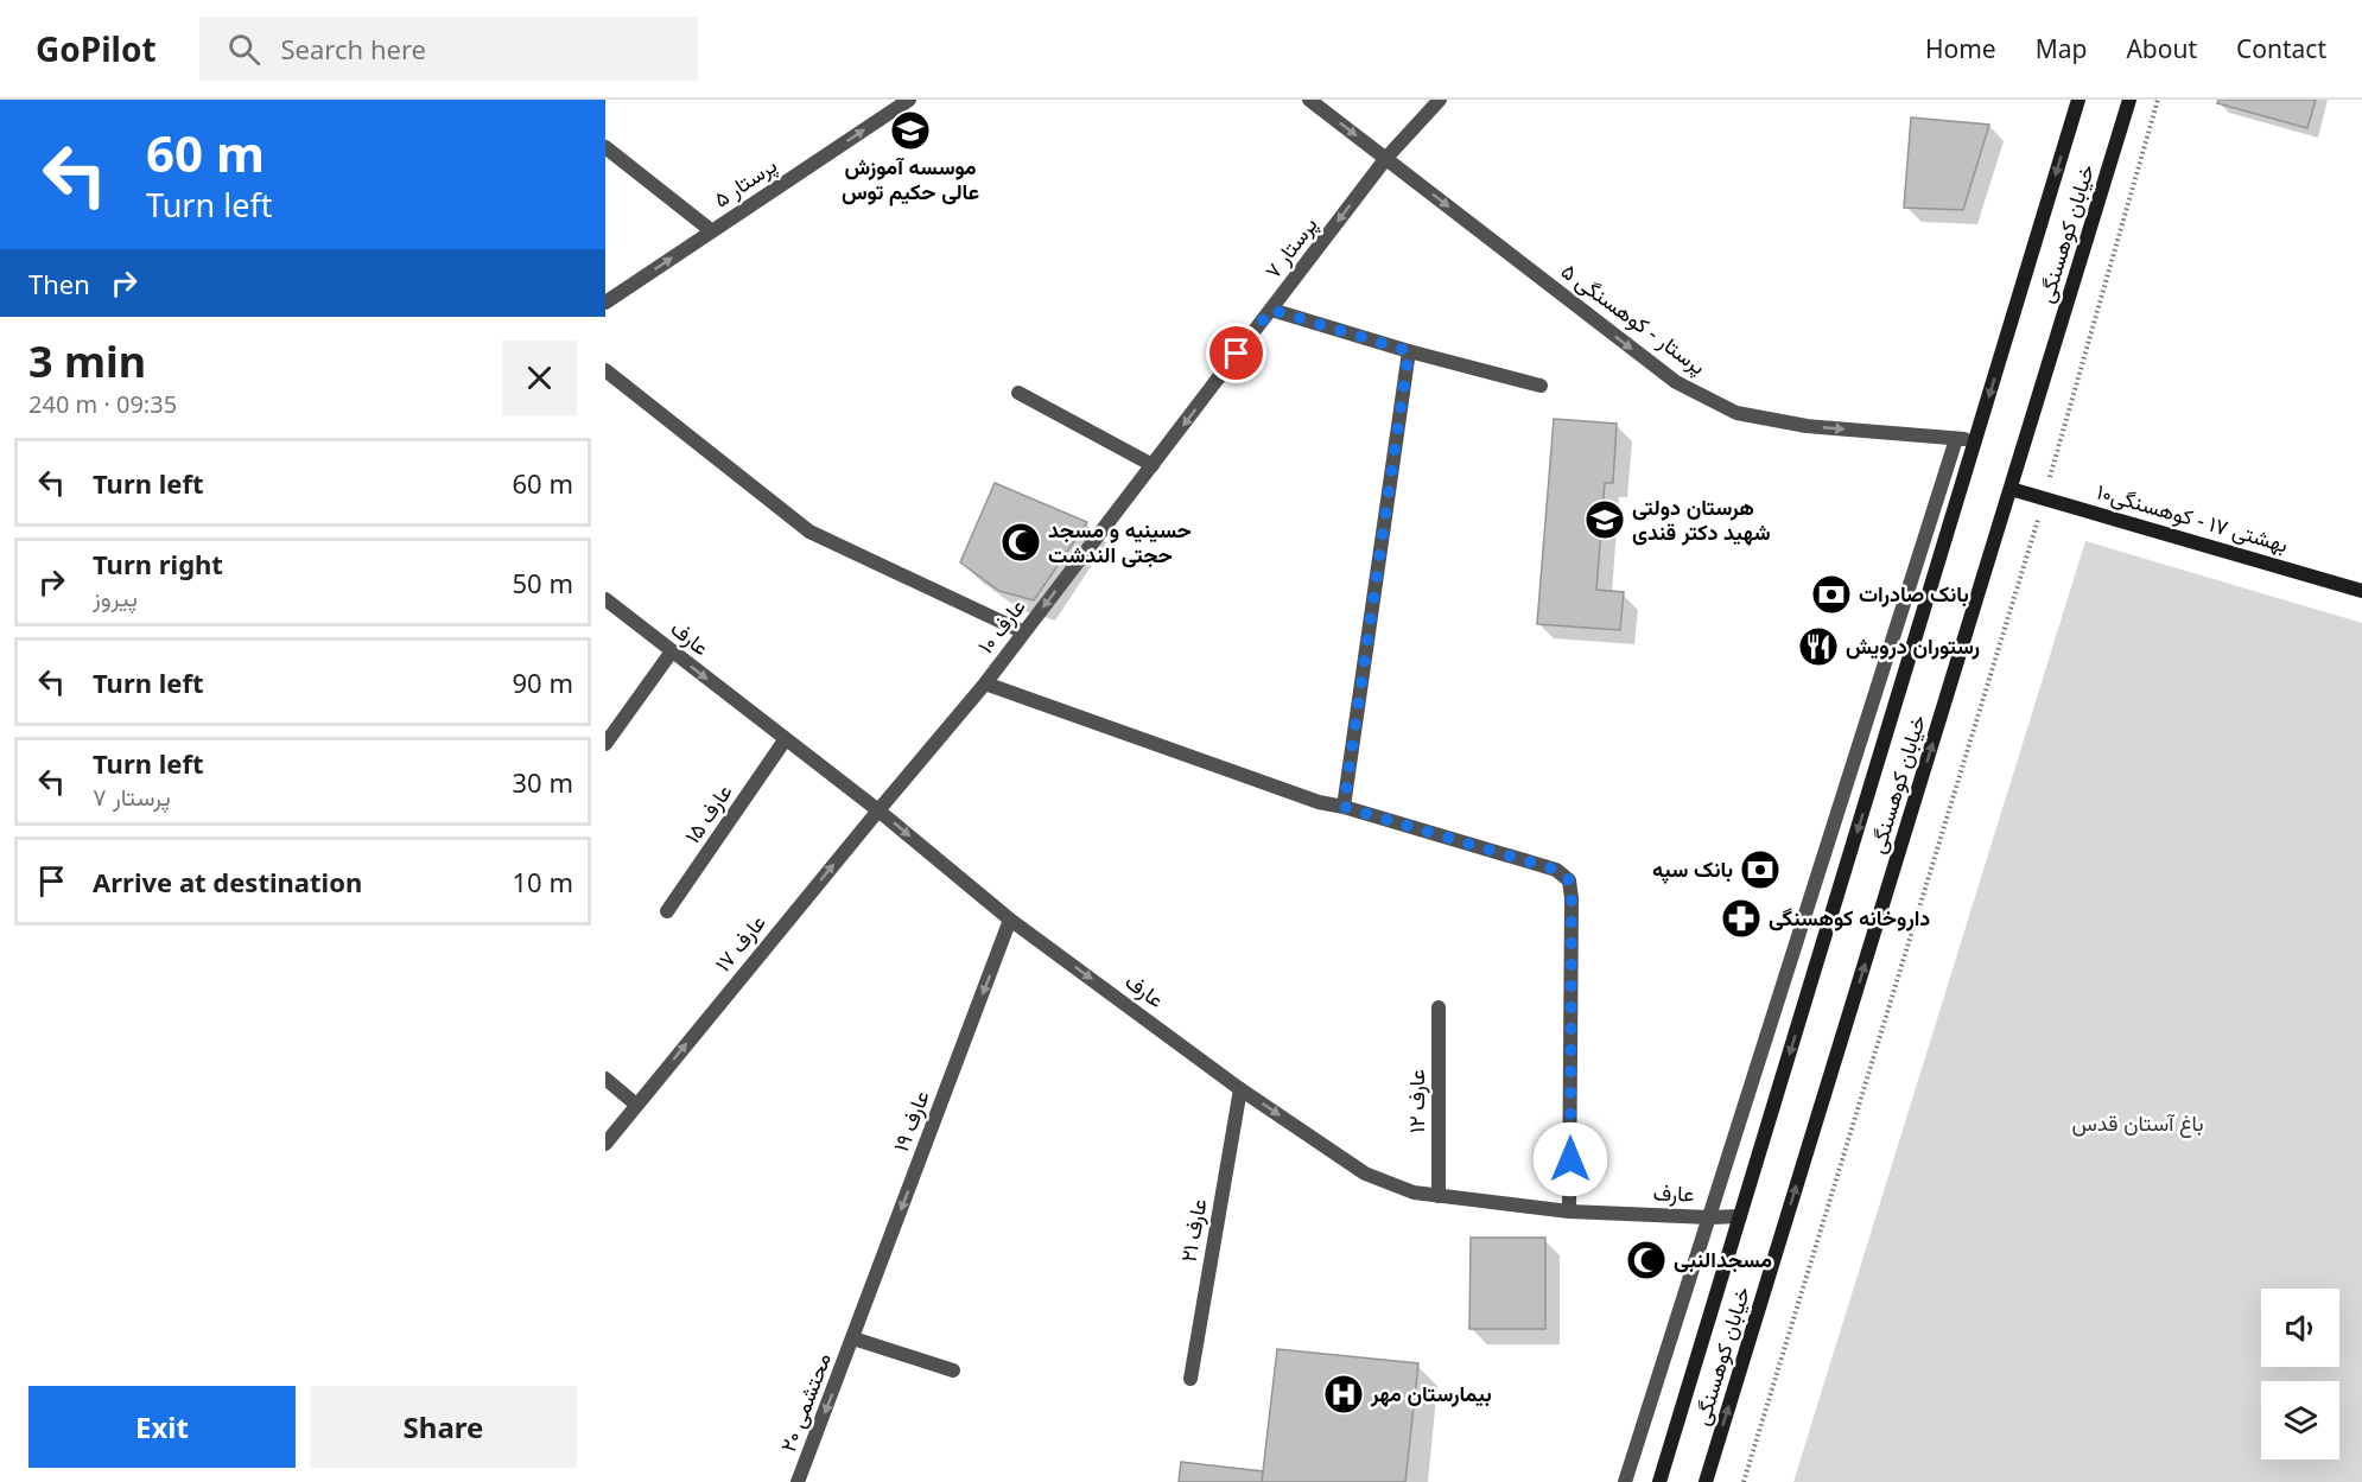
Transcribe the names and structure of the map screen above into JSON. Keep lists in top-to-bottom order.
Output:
{
  "streets": {
    "main road": ["خیابان کوهسنگی", "بهشتی ۱۷ - کوهسنگی۱۰"],
    "street": [
      "پرستار ۵",
      "پرستار ۷",
      "پرستار - کوهسنگی ۵",
      "عارف ۱۰",
      "عارف",
      "عارف ۱۵",
      "عارف ۱۷",
      "عارف ۱۲",
      "عارف ۱۹",
      "عارف ۲۱",
      "محتشمی ۲۰"
    ]
  },
  "crossings": [
    ["خیابان کوهسنگی", "پرستار - کوهسنگی ۵"],
    ["خیابان کوهسنگی", "بهشتی ۱۷ - کوهسنگی۱۰"],
    ["خیابان کوهسنگی", "عارف"],
    ["پرستار ۷", "پرستار - کوهسنگی ۵"],
    ["پرستار ۷", "عارف ۱۰"],
    ["عارف ۱۰", "عارف"],
    ["عارف ۱۰", "عارف ۱۷"],
    ["عارف", "عارف ۱۵"],
    ["عارف", "عارف ۱۷"],
    ["عارف", "عارف ۱۲"],
    ["عارف", "عارف ۱۹"],
    ["عارف", "عارف ۲۱"],
    ["عارف ۱۹", "محتشمی ۲۰"]
  ],
  "one_way": [
    "پرستار ۵",
    "پرستار ۷",
    "پرستار - کوهسنگی ۵",
    "عارف ۱۰",
    "عارف",
    "عارف ۱۷",
    "عارف ۱۹",
    "محتشمی ۲۰"
  ],
  "parks": ["باغ آستان قدس"],
  "places": {
    "school or university": ["موسسه آموزش عالی حکیم توس", "هرستان دولتی شهید دکتر قندی"],
    "mosque": ["حسینیه و مسجد حجتی الندشت", "مسجدالنبی"],
    "bank": ["بانک صادرات", "بانک سپه"],
    "restaurant": ["رستوران درویش"],
    "pharmacy": ["داروخانه کوهسنگی"],
    "hospital": ["بیمارستان مهر"]
  },
  "page": {
    "header": "GoPilot",
    "search": "Search here",
    "nav": [
      "Home",
      "Map",
      "About",
      "Contact"
    ],
    "turn": ["60 m", "Turn left"],
    "then": "Then",
    "heading": ["3 min", "240 m · 09:35"],
    "list": [
      {
        "name": "Turn left",
        "value": "60 m"
      },
      {
        "name": "Turn right",
        "note": "پیروز",
        "value": "50 m"
      },
      {
        "name": "Turn left",
        "value": "90 m"
      },
      {
        "name": "Turn left",
        "note": "پرستار ۷",
        "value": "30 m"
      },
      {
        "name": "Arrive at destination",
        "value": "10 m"
      }
    ],
    "buttons": ["Exit", "Share"]
  }
}
